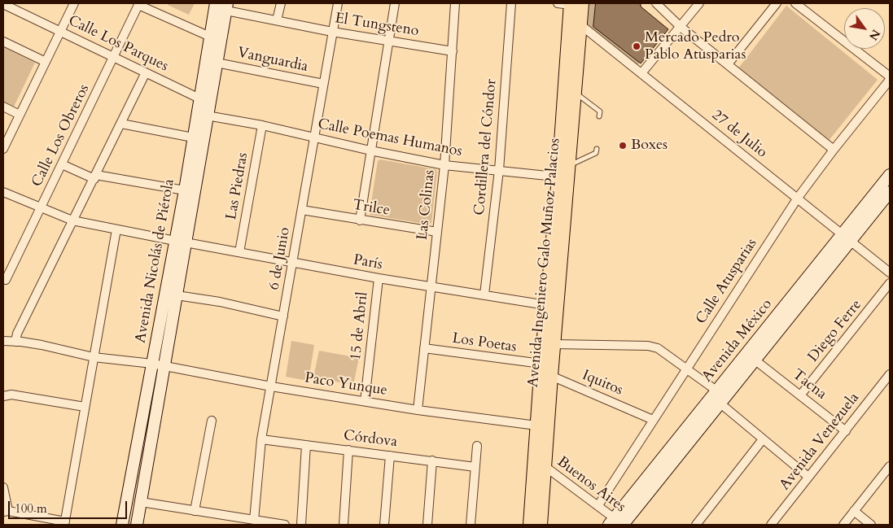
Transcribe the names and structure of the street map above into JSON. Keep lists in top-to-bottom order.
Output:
{
  "streets": {
    "main road": ["Avenida Ingeniero Galo Muñoz Palacios"],
    "street": [
      "El Tungsteno",
      "Calle Los Parques",
      "Vanguardia",
      "27 de Julio",
      "Calle Los Obreros",
      "Calle Poemas Humanos",
      "Cordillera del Cóndor",
      "Las Piedras",
      "Las Colinas",
      "Trilce",
      "6 de Junio",
      "Avenida Nicolás de Piérola",
      "París",
      "Calle Atusparias",
      "15 de Abril",
      "Diego Ferre",
      "Avenida México",
      "Los Poetas",
      "Iquitos",
      "Paco Yunque",
      "Tacna",
      "Córdova",
      "Avenida Venezuela",
      "Buenos Aires"
    ]
  },
  "crossings": [
    ["El Tungsteno", "Las Colinas"],
    ["El Tungsteno", "6 de Junio"],
    ["El Tungsteno", "Avenida Nicolás de Piérola"],
    ["Calle Los Parques", "Calle Los Obreros"],
    ["Calle Los Parques", "Avenida Nicolás de Piérola"],
    ["Vanguardia", "6 de Junio"],
    ["Vanguardia", "Avenida Nicolás de Piérola"],
    ["27 de Julio", "Avenida Ingeniero Galo Muñoz Palacios"],
    ["27 de Julio", "Calle Atusparias"],
    ["27 de Julio", "Avenida México"],
    ["Calle Los Obreros", "París"],
    ["Calle Poemas Humanos", "Cordillera del Cóndor"],
    ["Calle Poemas Humanos", "Las Piedras"],
    ["Calle Poemas Humanos", "Las Colinas"],
    ["Calle Poemas Humanos", "6 de Junio"],
    ["Calle Poemas Humanos", "Avenida Nicolás de Piérola"],
    ["Calle Poemas Humanos", "Avenida Ingeniero Galo Muñoz Palacios"],
    ["Cordillera del Cóndor", "París"],
    ["Las Piedras", "París"],
    ["Las Colinas", "Trilce"],
    ["Las Colinas", "París"],
    ["Las Colinas", "Los Poetas"],
    ["Las Colinas", "Paco Yunque"],
    ["Trilce", "6 de Junio"],
    ["6 de Junio", "París"],
    ["6 de Junio", "Paco Yunque"],
    ["6 de Junio", "Córdova"],
    ["Avenida Nicolás de Piérola", "París"],
    ["Avenida Nicolás de Piérola", "Paco Yunque"],
    ["París", "Avenida Ingeniero Galo Muñoz Palacios"],
    ["París", "15 de Abril"],
    ["Avenida Ingeniero Galo Muñoz Palacios", "Los Poetas"],
    ["Avenida Ingeniero Galo Muñoz Palacios", "Iquitos"],
    ["Avenida Ingeniero Galo Muñoz Palacios", "Paco Yunque"],
    ["Avenida Ingeniero Galo Muñoz Palacios", "Buenos Aires"],
    ["Calle Atusparias", "Iquitos"],
    ["Calle Atusparias", "Buenos Aires"],
    ["15 de Abril", "Paco Yunque"],
    ["Diego Ferre", "Tacna"],
    ["Avenida México", "Tacna"],
    ["Avenida México", "Buenos Aires"],
    ["Los Poetas", "Iquitos"],
    ["Tacna", "Avenida Venezuela"]
  ],
  "places": ["Mercado Pedro Pablo Atusparias", "Boxes"],
  "scale_bar": "100 m",
  "north": "bottom right"
}
